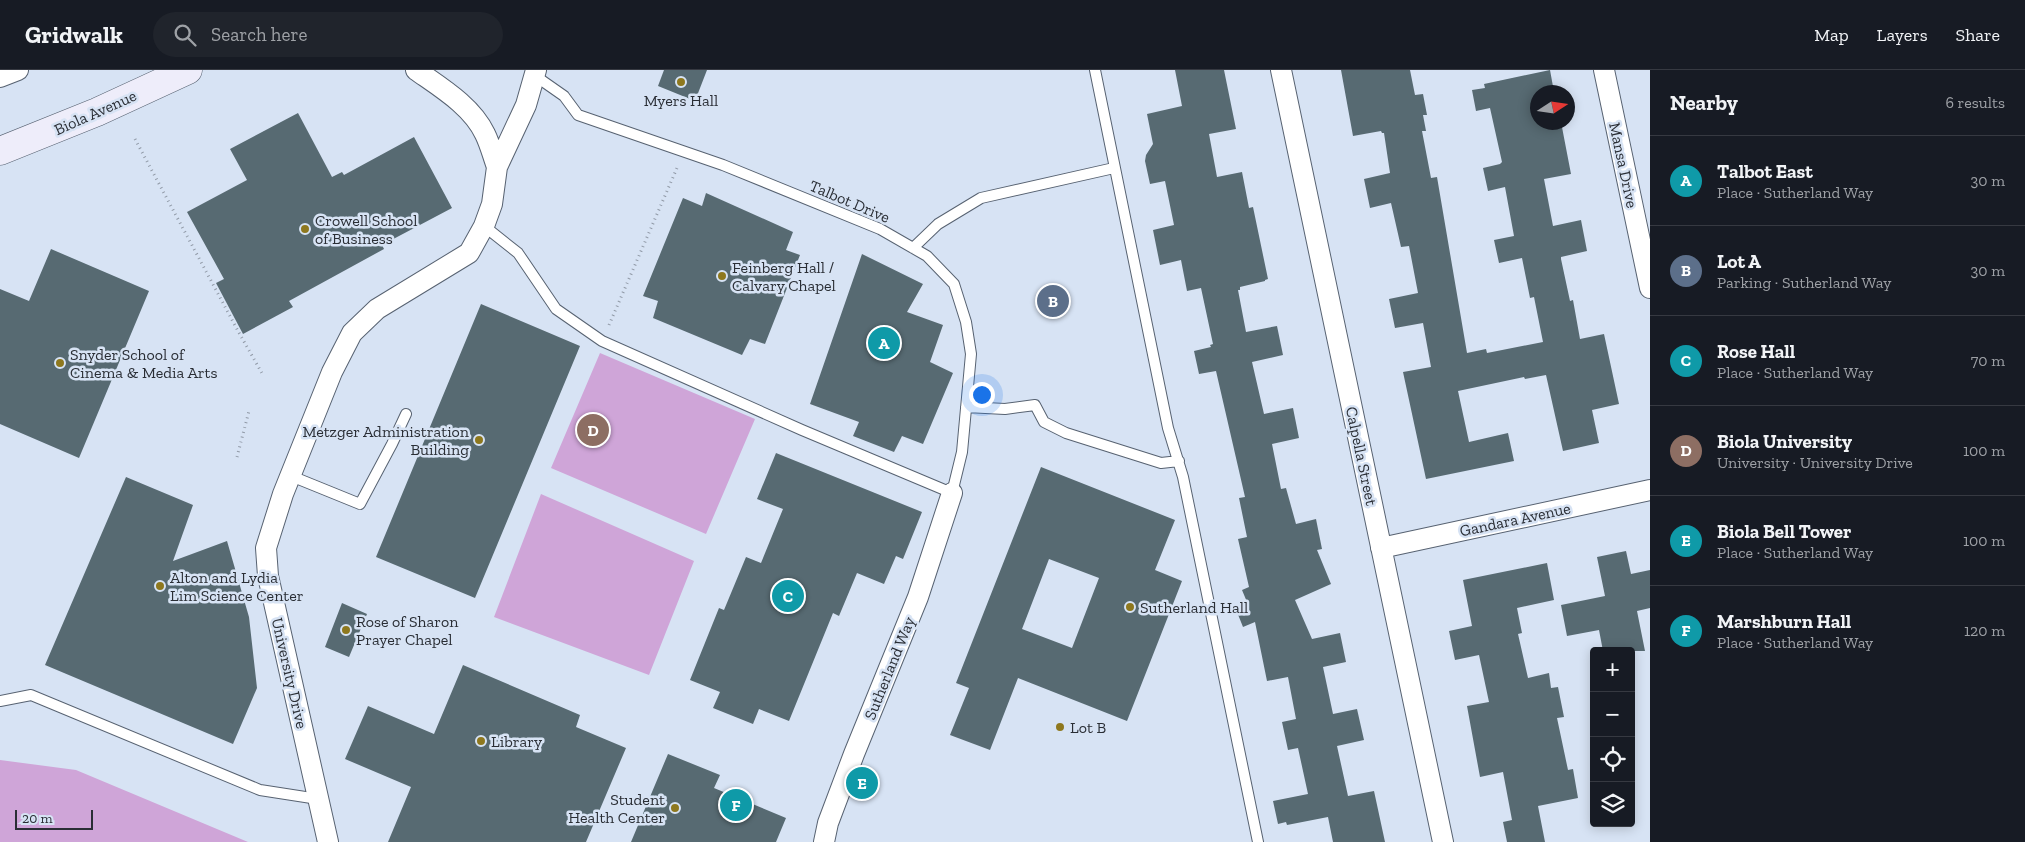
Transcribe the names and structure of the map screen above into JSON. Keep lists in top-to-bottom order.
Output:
{
  "streets": {
    "street": [
      "Biola Avenue",
      "Mansa Drive",
      "Calpella Street",
      "Gandara Avenue",
      "Sutherland Way",
      "University Drive"
    ],
    "lane": ["Talbot Drive"]
  },
  "crossings": [
    ["Talbot Drive", "Sutherland Way"],
    ["Talbot Drive", "University Drive"],
    ["Calpella Street", "Gandara Avenue"]
  ],
  "places": [
    "Myers Hall",
    "Crowell School of Business",
    "Feinberg Hall / Calvary Chapel",
    "Snyder School of Cinema & Media Arts",
    "Metzger Administration Building",
    "Alton and Lydia Lim Science Center",
    "Sutherland Hall",
    "Rose of Sharon Prayer Chapel",
    "Lot B",
    "Library",
    "Student Health Center"
  ],
  "scale_bar": "20 m",
  "north": "right",
  "page": {
    "header": "Gridwalk",
    "search": "Search here",
    "nav": ["Map", "Layers", "Share"],
    "heading": ["Nearby", "6 results"],
    "list": [
      {
        "mark": "A",
        "name": "Talbot East",
        "note": "Place · Sutherland Way",
        "value": "30 m"
      },
      {
        "mark": "B",
        "name": "Lot A",
        "note": "Parking · Sutherland Way",
        "value": "30 m"
      },
      {
        "mark": "C",
        "name": "Rose Hall",
        "note": "Place · Sutherland Way",
        "value": "70 m"
      },
      {
        "mark": "D",
        "name": "Biola University",
        "note": "University · University Drive",
        "value": "100 m"
      },
      {
        "mark": "E",
        "name": "Biola Bell Tower",
        "note": "Place · Sutherland Way",
        "value": "100 m"
      },
      {
        "mark": "F",
        "name": "Marshburn Hall",
        "note": "Place · Sutherland Way",
        "value": "120 m"
      }
    ],
    "pins": [
      "B",
      "A",
      "D",
      "C",
      "E",
      "F"
    ],
    "map_buttons": ["+", "−"],
    "scale": "20 m"
  }
}
